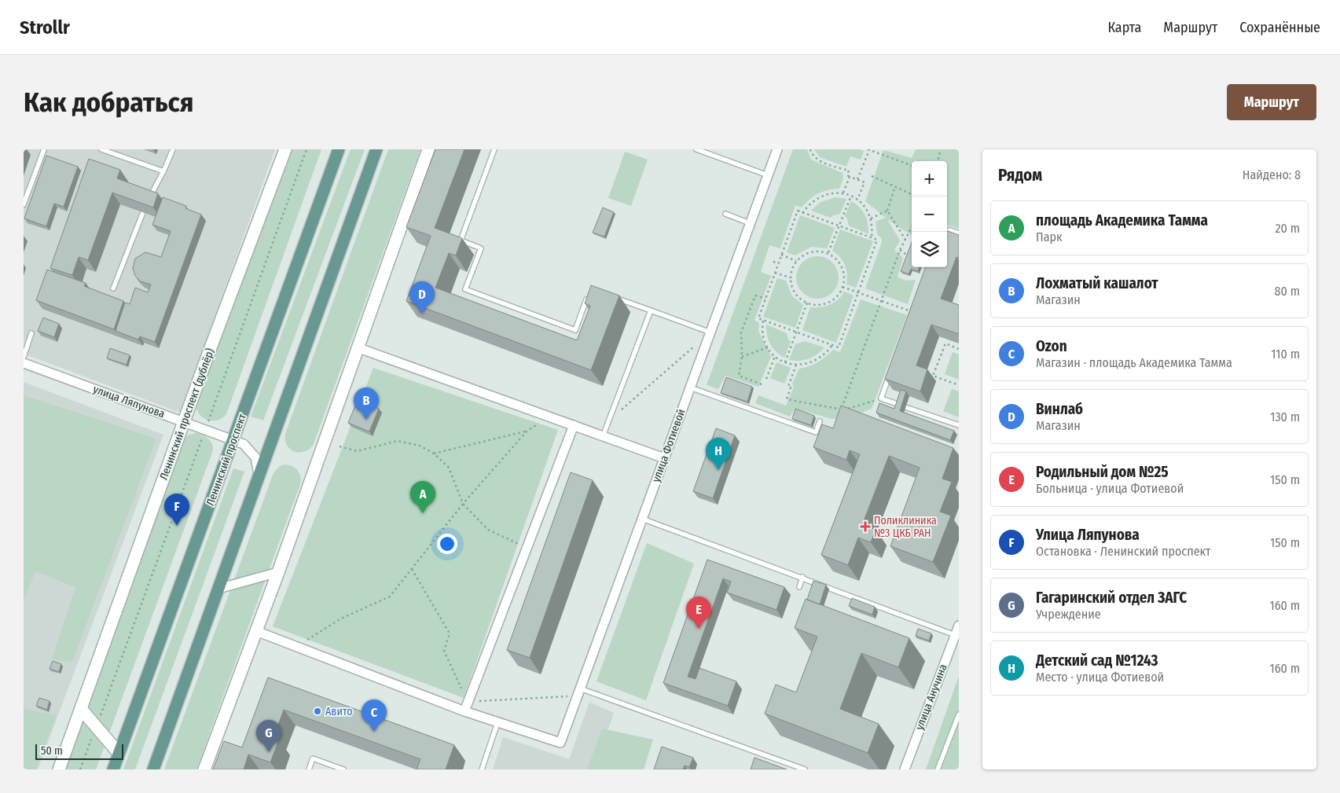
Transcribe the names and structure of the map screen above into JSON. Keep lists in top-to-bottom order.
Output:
{
  "streets": {
    "main road": ["Ленинский проспект"],
    "street": [
      "улица Ляпунова",
      "Ленинский проспект (дублёр)",
      "улица Фотиевой",
      "улица Анучина"
    ]
  },
  "crossings": [
    ["улица Ляпунова", "Ленинский проспект (дублёр)"],
    ["улица Ляпунова", "Ленинский проспект"]
  ],
  "places": {
    "health": ["Поликлиника №3 ЦКБ РАН"],
    "other": ["Авито"]
  },
  "scale_bar": "50 m",
  "page": {
    "header": "Strollr",
    "nav": ["Карта", "Маршрут", "Сохранённые"],
    "buttons": "Маршрут",
    "title": "Как добраться",
    "heading": ["Рядом", "Найдено: 8"],
    "map_buttons": ["+", "−"],
    "list": [
      {
        "mark": "A",
        "name": "площадь Академика Тамма",
        "note": "Парк",
        "value": "20 m"
      },
      {
        "mark": "B",
        "name": "Лохматый кашалот",
        "note": "Магазин",
        "value": "80 m"
      },
      {
        "mark": "C",
        "name": "Ozon",
        "note": "Магазин · площадь Академика Тамма",
        "value": "110 m"
      },
      {
        "mark": "D",
        "name": "Винлаб",
        "note": "Магазин",
        "value": "130 m"
      },
      {
        "mark": "E",
        "name": "Родильный дом №25",
        "note": "Больница · улица Фотиевой",
        "value": "150 m"
      },
      {
        "mark": "F",
        "name": "Улица Ляпунова",
        "note": "Остановка · Ленинский проспект",
        "value": "150 m"
      },
      {
        "mark": "G",
        "name": "Гагаринский отдел ЗАГС",
        "note": "Учреждение",
        "value": "160 m"
      },
      {
        "mark": "H",
        "name": "Детский сад №1243",
        "note": "Место · улица Фотиевой",
        "value": "160 m"
      }
    ],
    "pins": [
      "D",
      "B",
      "H",
      "A",
      "F",
      "E",
      "C",
      "G"
    ],
    "scale": "50 m"
  }
}
